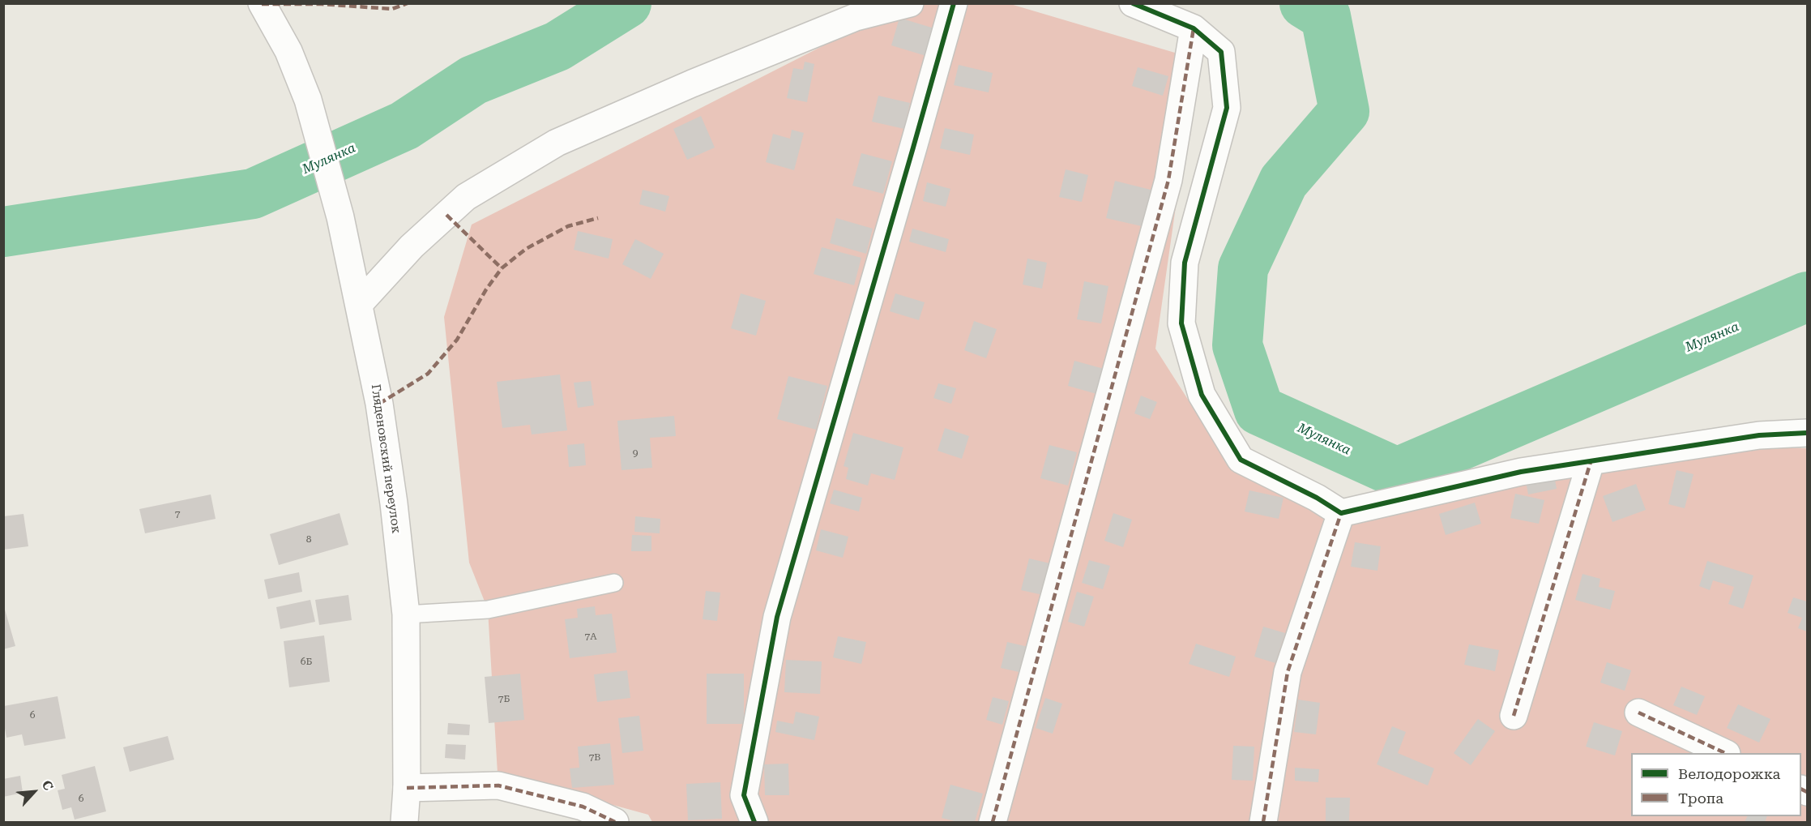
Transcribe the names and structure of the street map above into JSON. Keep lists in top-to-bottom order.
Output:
{
  "streets": {
    "street": ["Гляденовский переулок"]
  },
  "water": ["Мулянка"],
  "house_numbers": [
    "9",
    "7",
    "8",
    "7А",
    "6Б",
    "7Б",
    "6",
    "7В",
    "6"
  ],
  "legend": ["Велодорожка", "Тропа"],
  "north": "top right"
}
